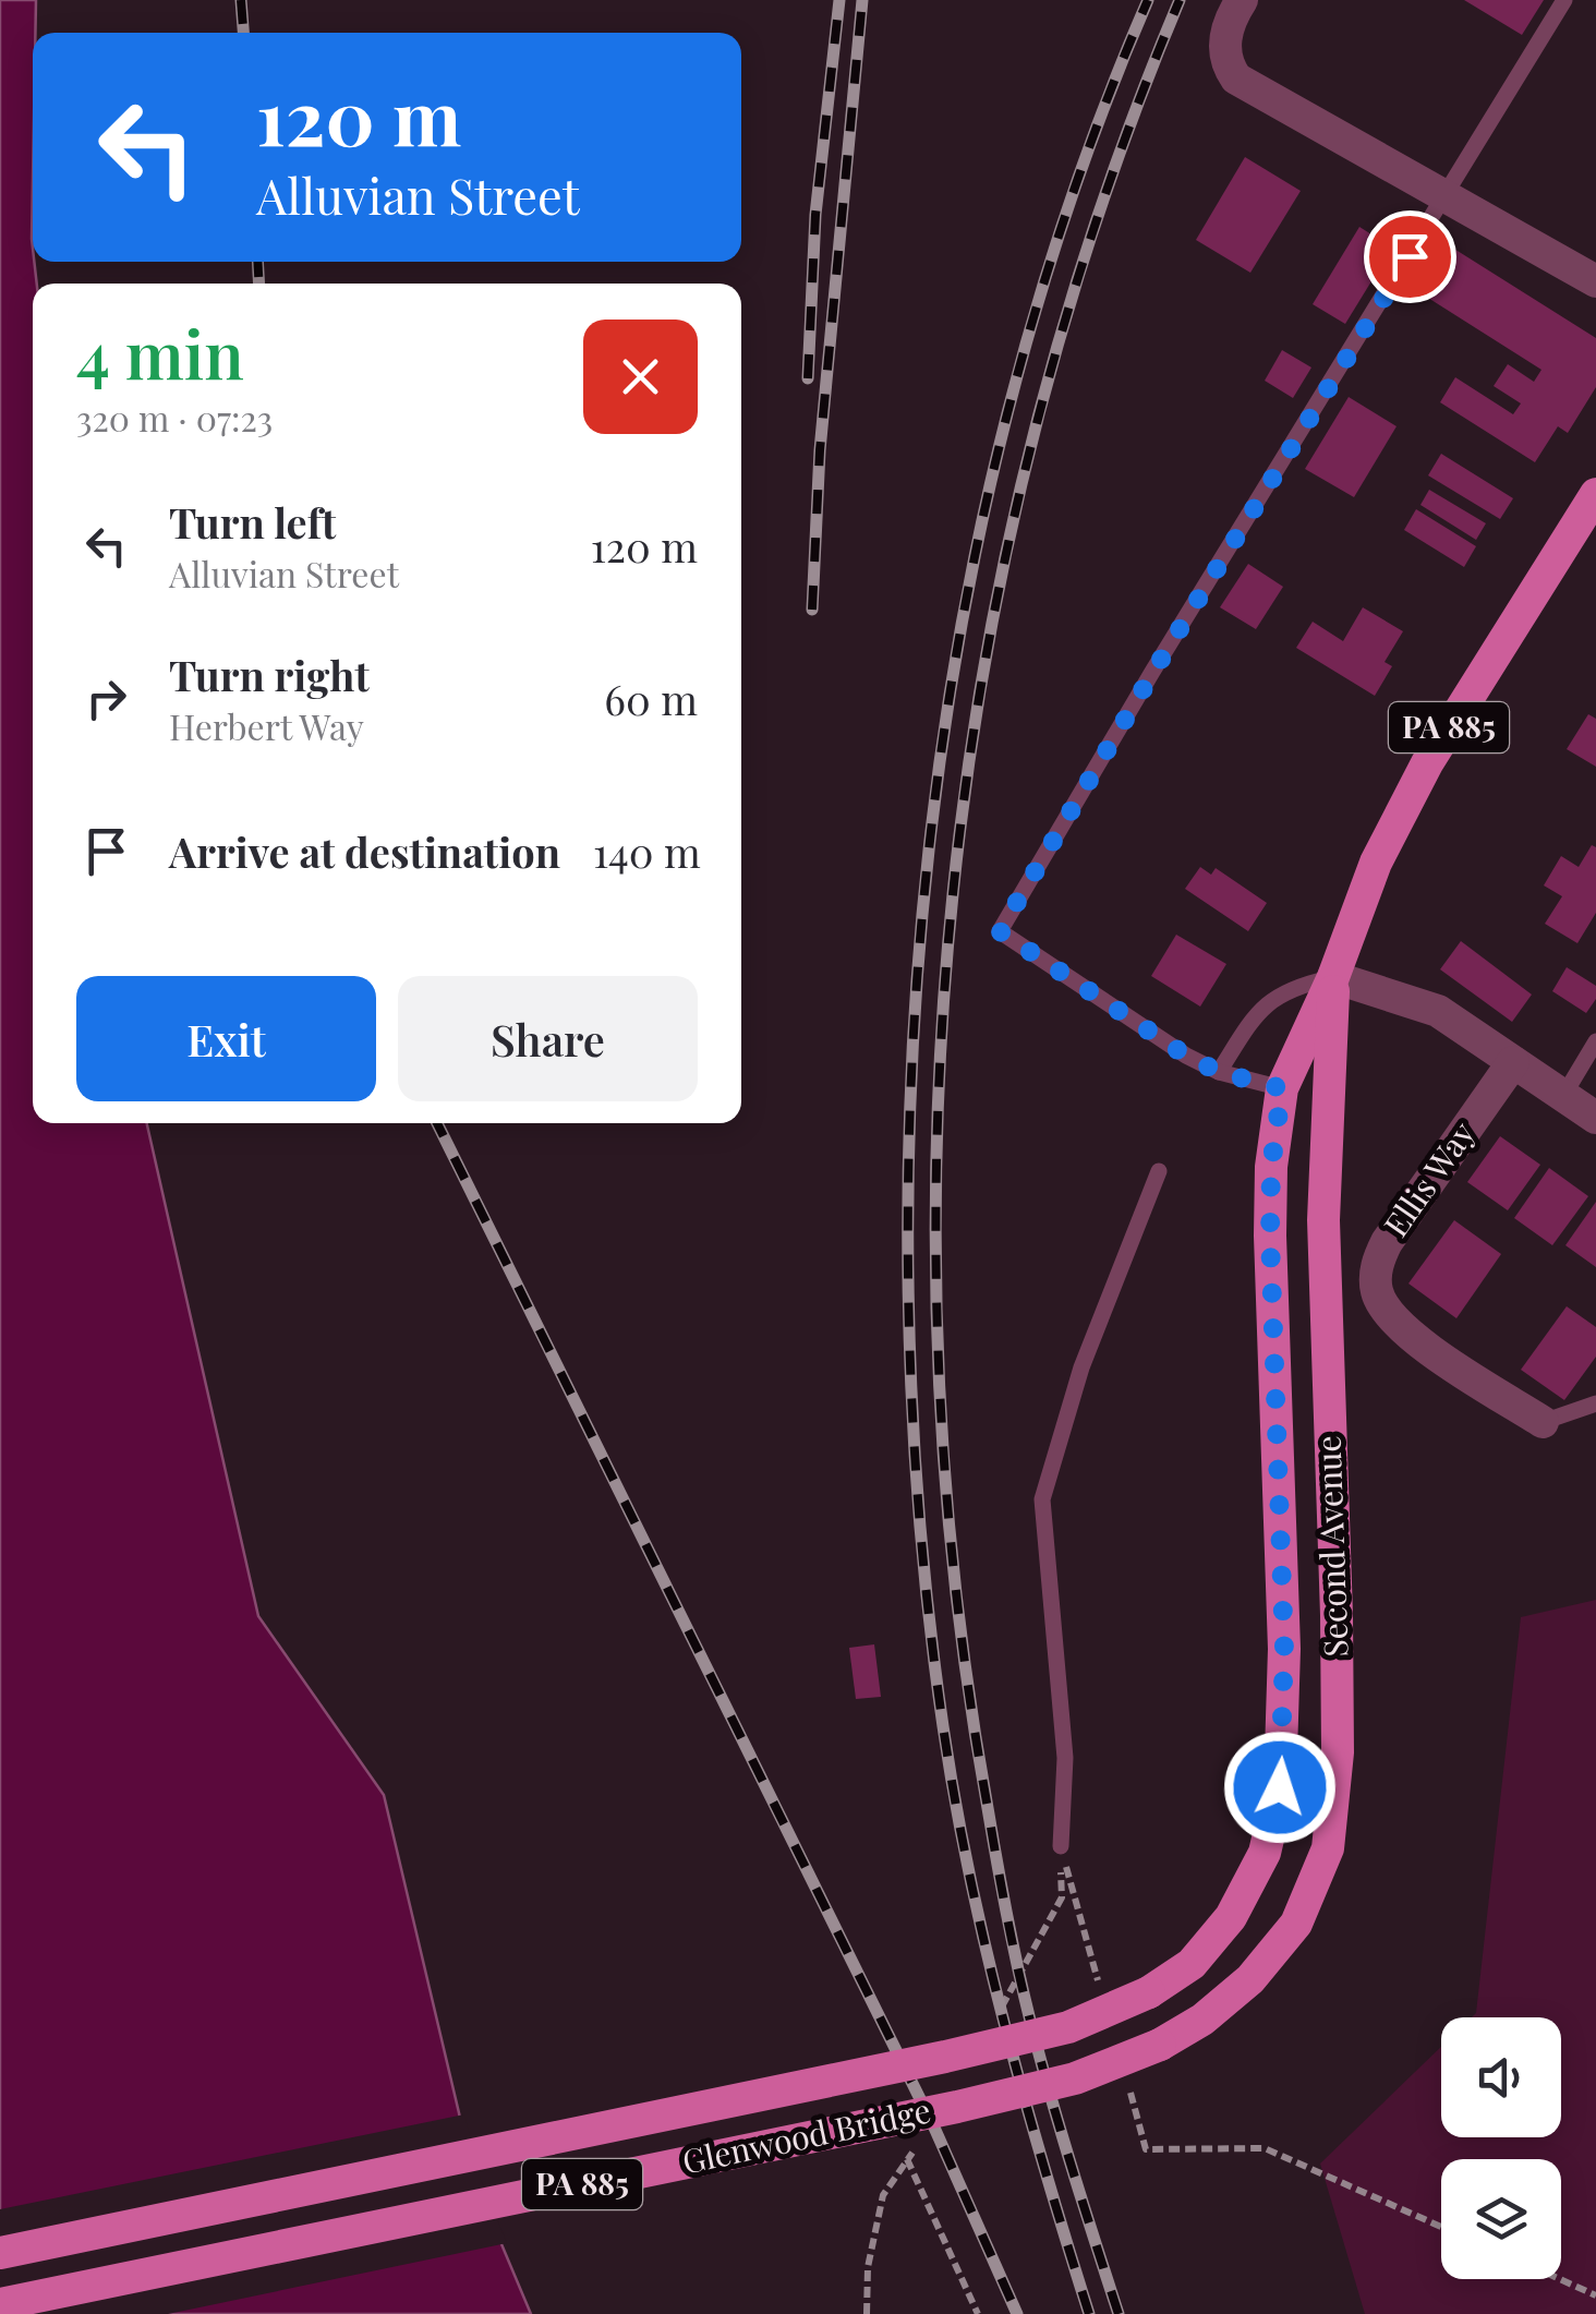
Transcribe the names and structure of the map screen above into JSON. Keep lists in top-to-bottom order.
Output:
{
  "streets": {
    "main road": ["PA 885", "Second Avenue", "Glenwood Bridge"],
    "street": ["Ellis Way"]
  },
  "crossings": [
    ["Second Avenue", "Glenwood Bridge"]
  ],
  "page": {
    "turn": ["120 m", "Alluvian Street"],
    "heading": ["4 min", "320 m · 07:23"],
    "list": [
      {
        "name": "Turn left",
        "note": "Alluvian Street",
        "value": "120 m"
      },
      {
        "name": "Turn right",
        "note": "Herbert Way",
        "value": "60 m"
      },
      {
        "name": "Arrive at destination",
        "value": "140 m"
      }
    ],
    "buttons": ["Exit", "Share"]
  }
}
